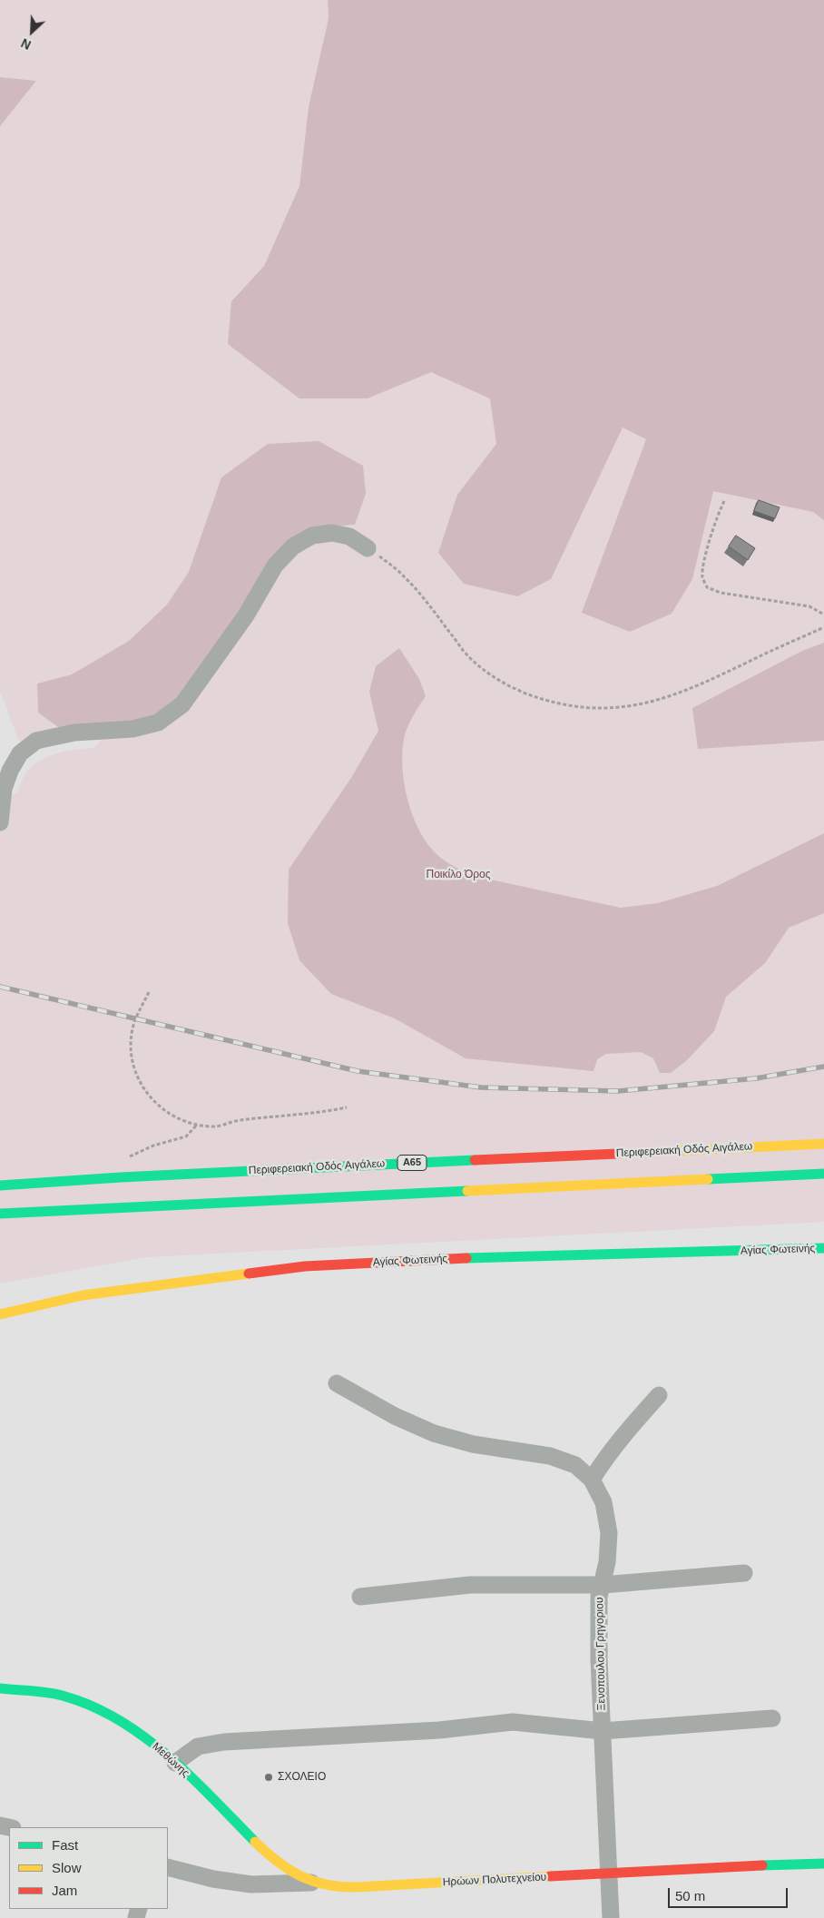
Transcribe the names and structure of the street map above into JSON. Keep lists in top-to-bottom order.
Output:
{
  "streets": {
    "main road": [
      "Περιφερειακή Οδός Αιγάλεω",
      "Α65",
      "Αγίας Φωτεινής",
      "Μεθώνης",
      "Ηρώων Πολυτεχνείου"
    ],
    "street": ["Ξενοπουλου Γρηγοριου"]
  },
  "crossings": [
    ["Ξενοπουλου Γρηγοριου", "Ηρώων Πολυτεχνείου"],
    ["Μεθώνης", "Ηρώων Πολυτεχνείου"]
  ],
  "parks": ["Ποικίλο Όρος"],
  "places": ["ΣΧΟΛΕΙΟ"],
  "legend": ["Fast", "Slow", "Jam"],
  "scale_bar": "50 m",
  "north": "bottom left"
}
